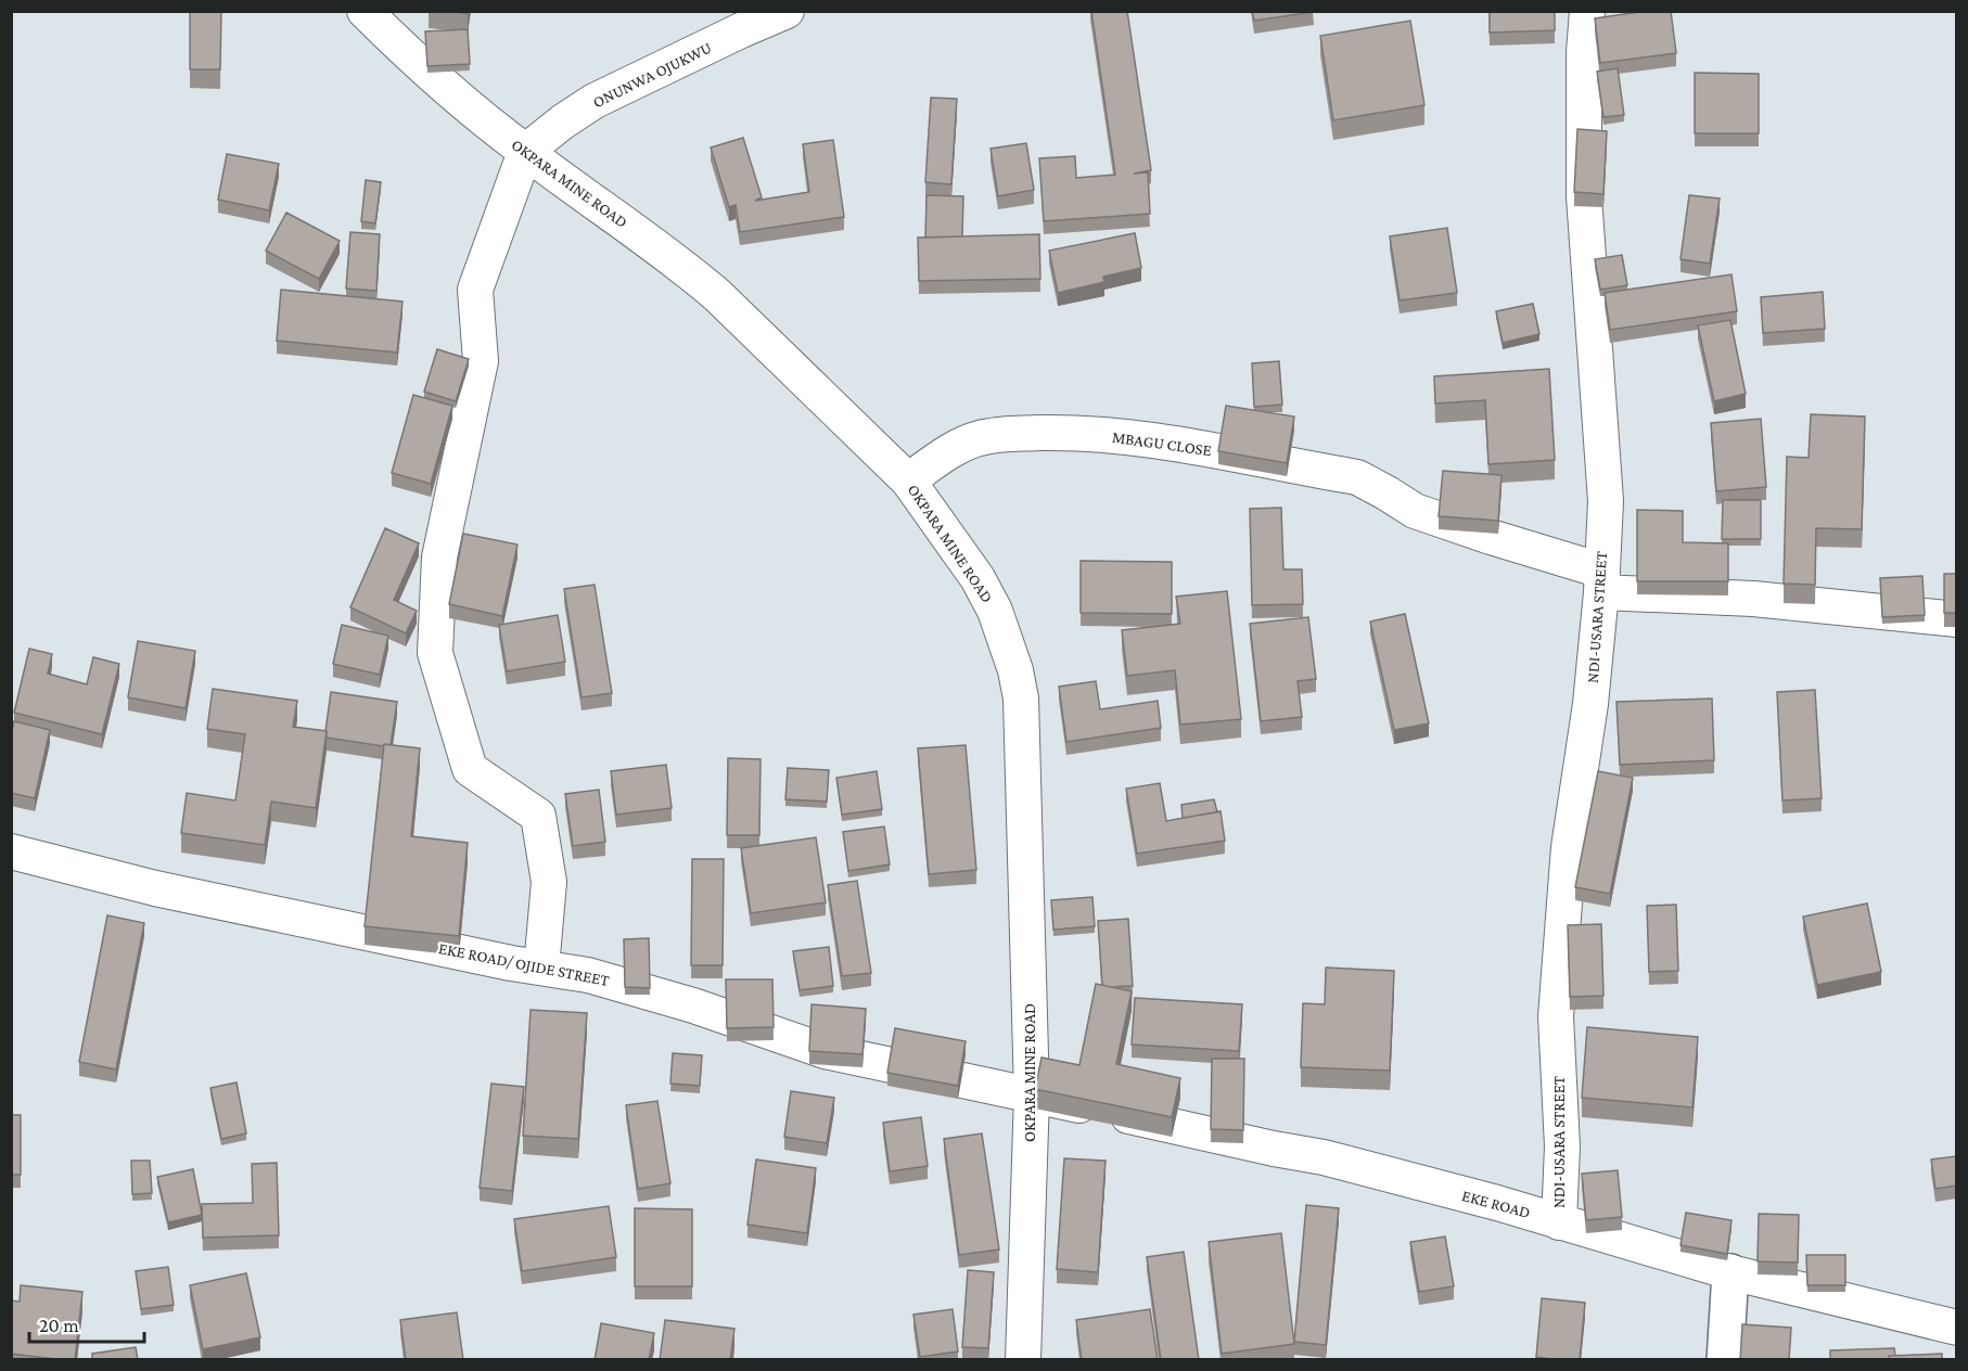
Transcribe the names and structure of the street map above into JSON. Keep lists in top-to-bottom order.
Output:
{
  "streets": {
    "street": [
      "ONUNWA OJUKWU",
      "OKPARA MINE ROAD",
      "MBAGU CLOSE",
      "NDI-USARA STREET",
      "EKE ROAD/ OJIDE STREET",
      "EKE ROAD"
    ]
  },
  "crossings": [
    ["ONUNWA OJUKWU", "OKPARA MINE ROAD"],
    ["OKPARA MINE ROAD", "MBAGU CLOSE"],
    ["OKPARA MINE ROAD", "EKE ROAD/ OJIDE STREET"],
    ["OKPARA MINE ROAD", "EKE ROAD"],
    ["MBAGU CLOSE", "NDI-USARA STREET"],
    ["NDI-USARA STREET", "EKE ROAD"],
    ["EKE ROAD/ OJIDE STREET", "EKE ROAD"]
  ],
  "scale_bar": "20 m"
}
